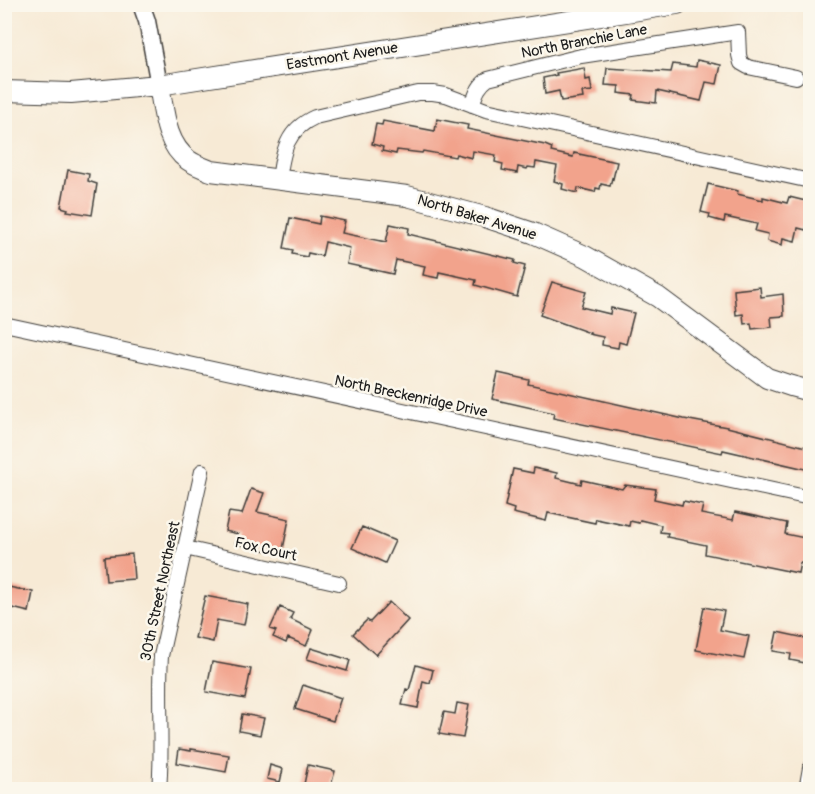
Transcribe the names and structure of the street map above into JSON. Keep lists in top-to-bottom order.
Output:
{
  "streets": {
    "main road": ["Eastmont Avenue", "North Baker Avenue"],
    "street": [
      "North Branchie Lane",
      "North Breckenridge Drive",
      "Fox Court",
      "30th Street Northeast"
    ]
  },
  "crossings": [
    ["Eastmont Avenue", "North Baker Avenue"],
    ["Fox Court", "30th Street Northeast"]
  ]
}
